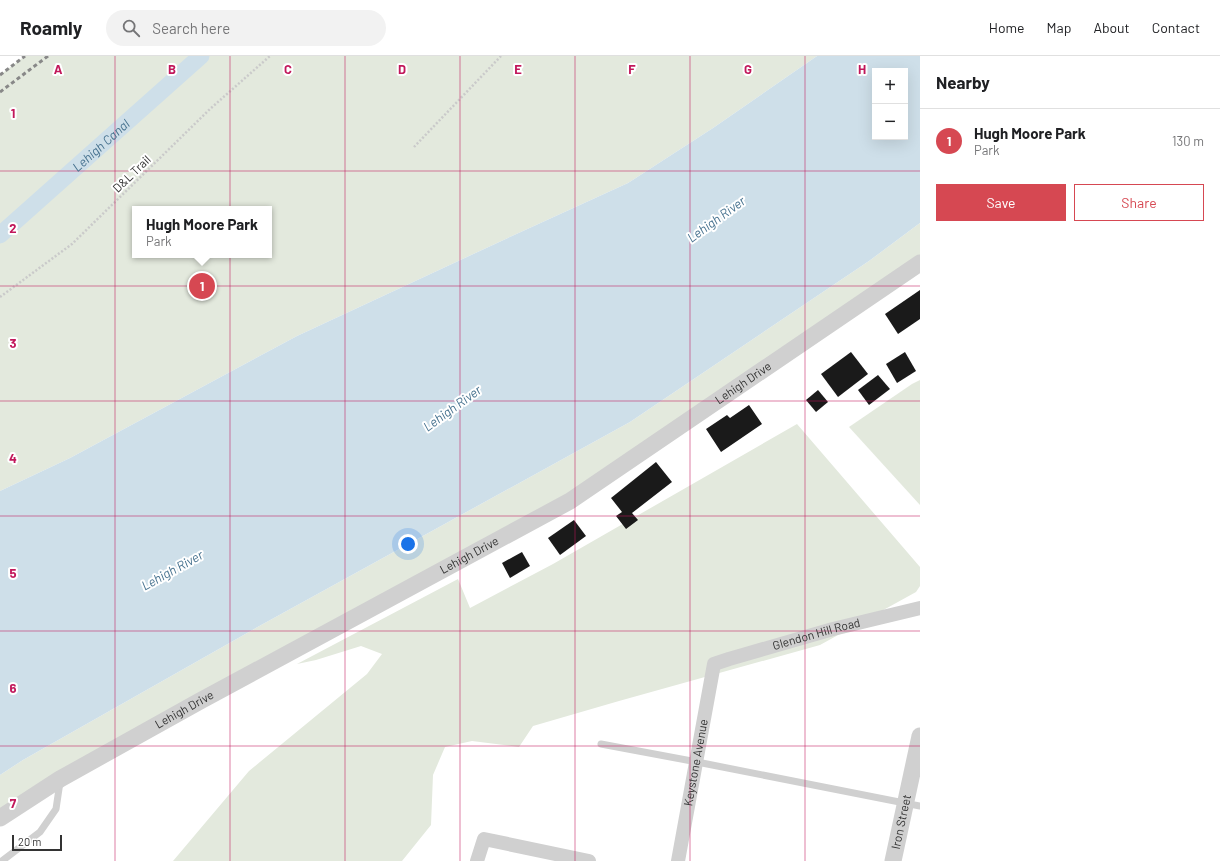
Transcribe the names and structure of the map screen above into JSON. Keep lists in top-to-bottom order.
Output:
{
  "streets": {
    "street": [
      "Lehigh Drive",
      "Glendon Hill Road",
      "Keystone Avenue",
      "Iron Street"
    ],
    "path": ["D&L Trail"]
  },
  "crossings": [
    ["Glendon Hill Road", "Keystone Avenue"]
  ],
  "water": ["Lehigh Canal", "Lehigh River"],
  "scale_bar": "20 m",
  "page": {
    "header": "Roamly",
    "search": "Search here",
    "nav": [
      "Home",
      "Map",
      "About",
      "Contact"
    ],
    "heading": "Nearby",
    "map_buttons": ["+", "−"],
    "list": [
      {
        "mark": "1",
        "name": "Hugh Moore Park",
        "note": "Park",
        "value": "130 m"
      }
    ],
    "buttons": ["Save", "Share"],
    "popup": ["Hugh Moore Park", "Park"],
    "pins": "1",
    "scale": "20 m"
  },
  "grid": {
    "columns": [
      "A",
      "B",
      "C",
      "D",
      "E",
      "F",
      "G",
      "H"
    ],
    "rows": [
      "1",
      "2",
      "3",
      "4",
      "5",
      "6",
      "7"
    ]
  }
}
